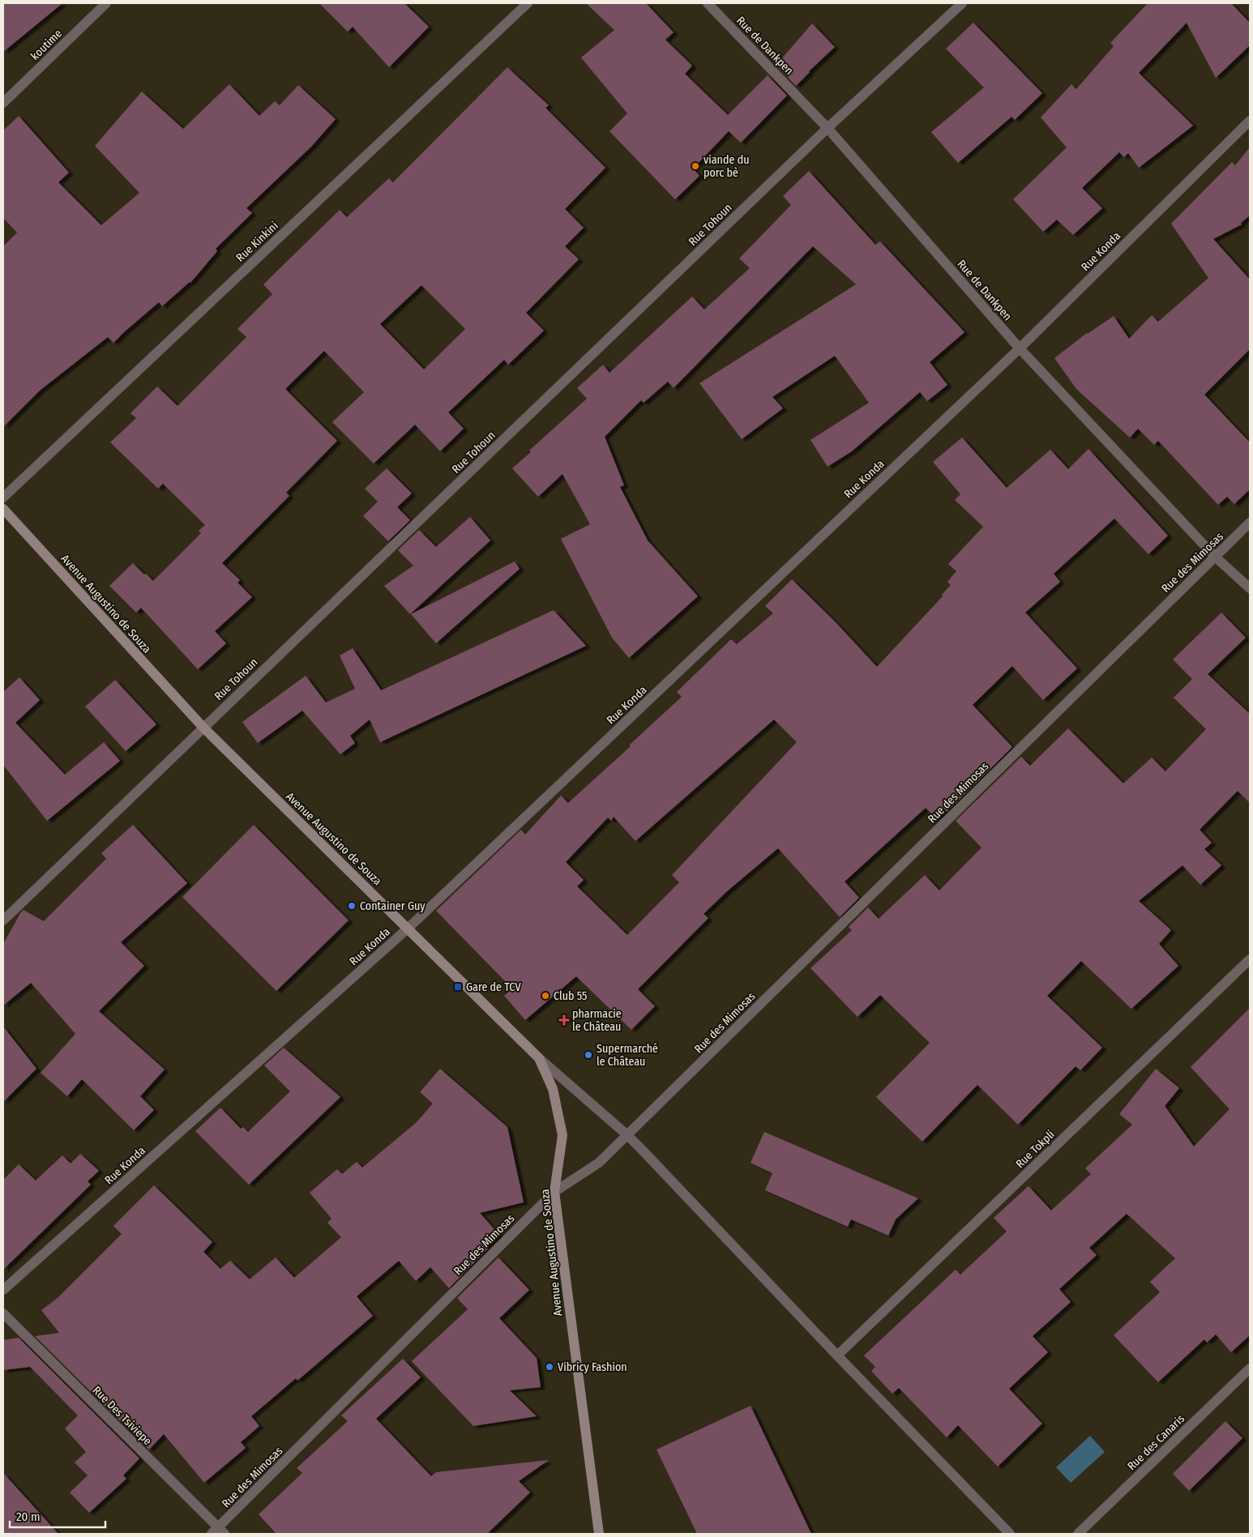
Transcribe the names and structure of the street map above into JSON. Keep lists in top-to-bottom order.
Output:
{
  "streets": {
    "main road": ["Avenue Augustino de Souza"],
    "street": [
      "koutime",
      "Rue de Dankpen",
      "Rue Tohoun",
      "Rue Kinkini",
      "Rue Konda",
      "Rue des Mimosas",
      "Rue Tokpli",
      "Rue Des Tsiviepe",
      "Rue des Canaris"
    ]
  },
  "crossings": [
    ["Rue de Dankpen", "Rue Tohoun"],
    ["Rue de Dankpen", "Rue Konda"],
    ["Rue de Dankpen", "Rue des Mimosas"],
    ["Rue Tohoun", "Avenue Augustino de Souza"],
    ["Rue Konda", "Avenue Augustino de Souza"],
    ["Rue des Mimosas", "Avenue Augustino de Souza"],
    ["Rue des Mimosas", "Rue Des Tsiviepe"]
  ],
  "places": {
    "other": [
      "viande du porc bè",
      "Container Guy",
      "Club 55",
      "Supermarché le Château",
      "Vibricy Fashion"
    ],
    "transit": ["Gare de TCV"],
    "health": ["pharmacie le Château"]
  },
  "scale_bar": "20 m"
}
